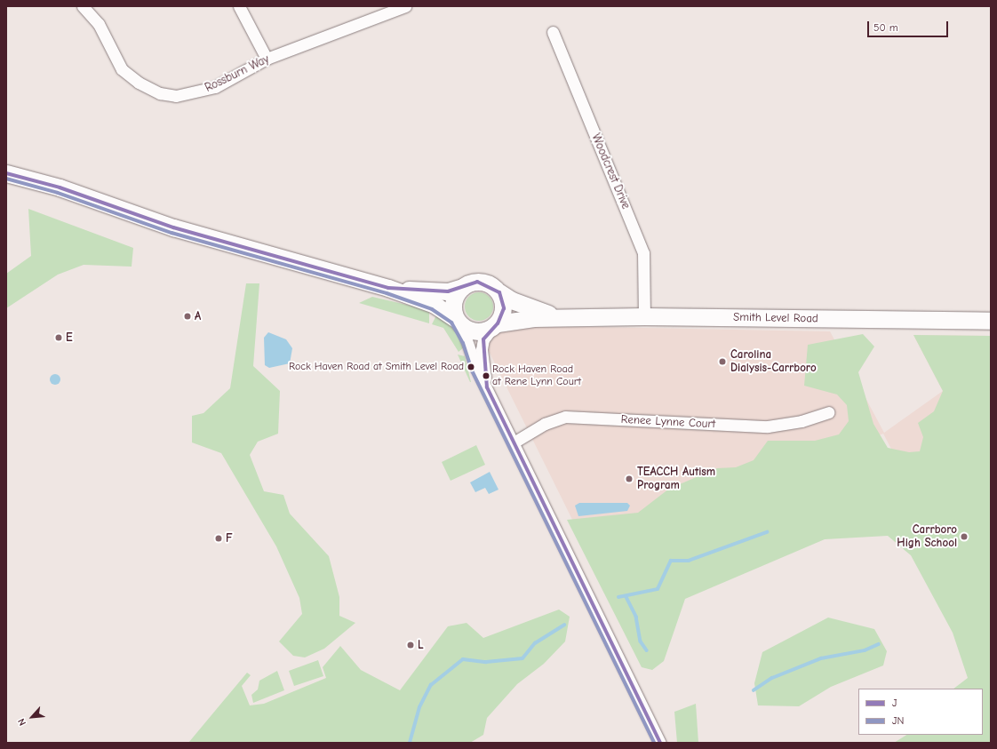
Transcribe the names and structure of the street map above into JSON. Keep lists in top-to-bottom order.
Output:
{
  "streets": {
    "main road": ["Smith Level Road"],
    "street": ["Rossburn Way", "Woodcrest Drive", "Renee Lynne Court"]
  },
  "crossings": [
    ["Woodcrest Drive", "Smith Level Road"]
  ],
  "places": [
    "A",
    "E",
    "Carolina Dialysis-Carrboro",
    "Rock Haven Road at Smith Level Road",
    "Rock Haven Road at Rene Lynn Court",
    "TEACCH Autism Program",
    "Carrboro High School",
    "F",
    "L"
  ],
  "lines": ["transit line J", "transit line JN"],
  "legend": ["J", "JN"],
  "scale_bar": "50 m",
  "north": "bottom left"
}
